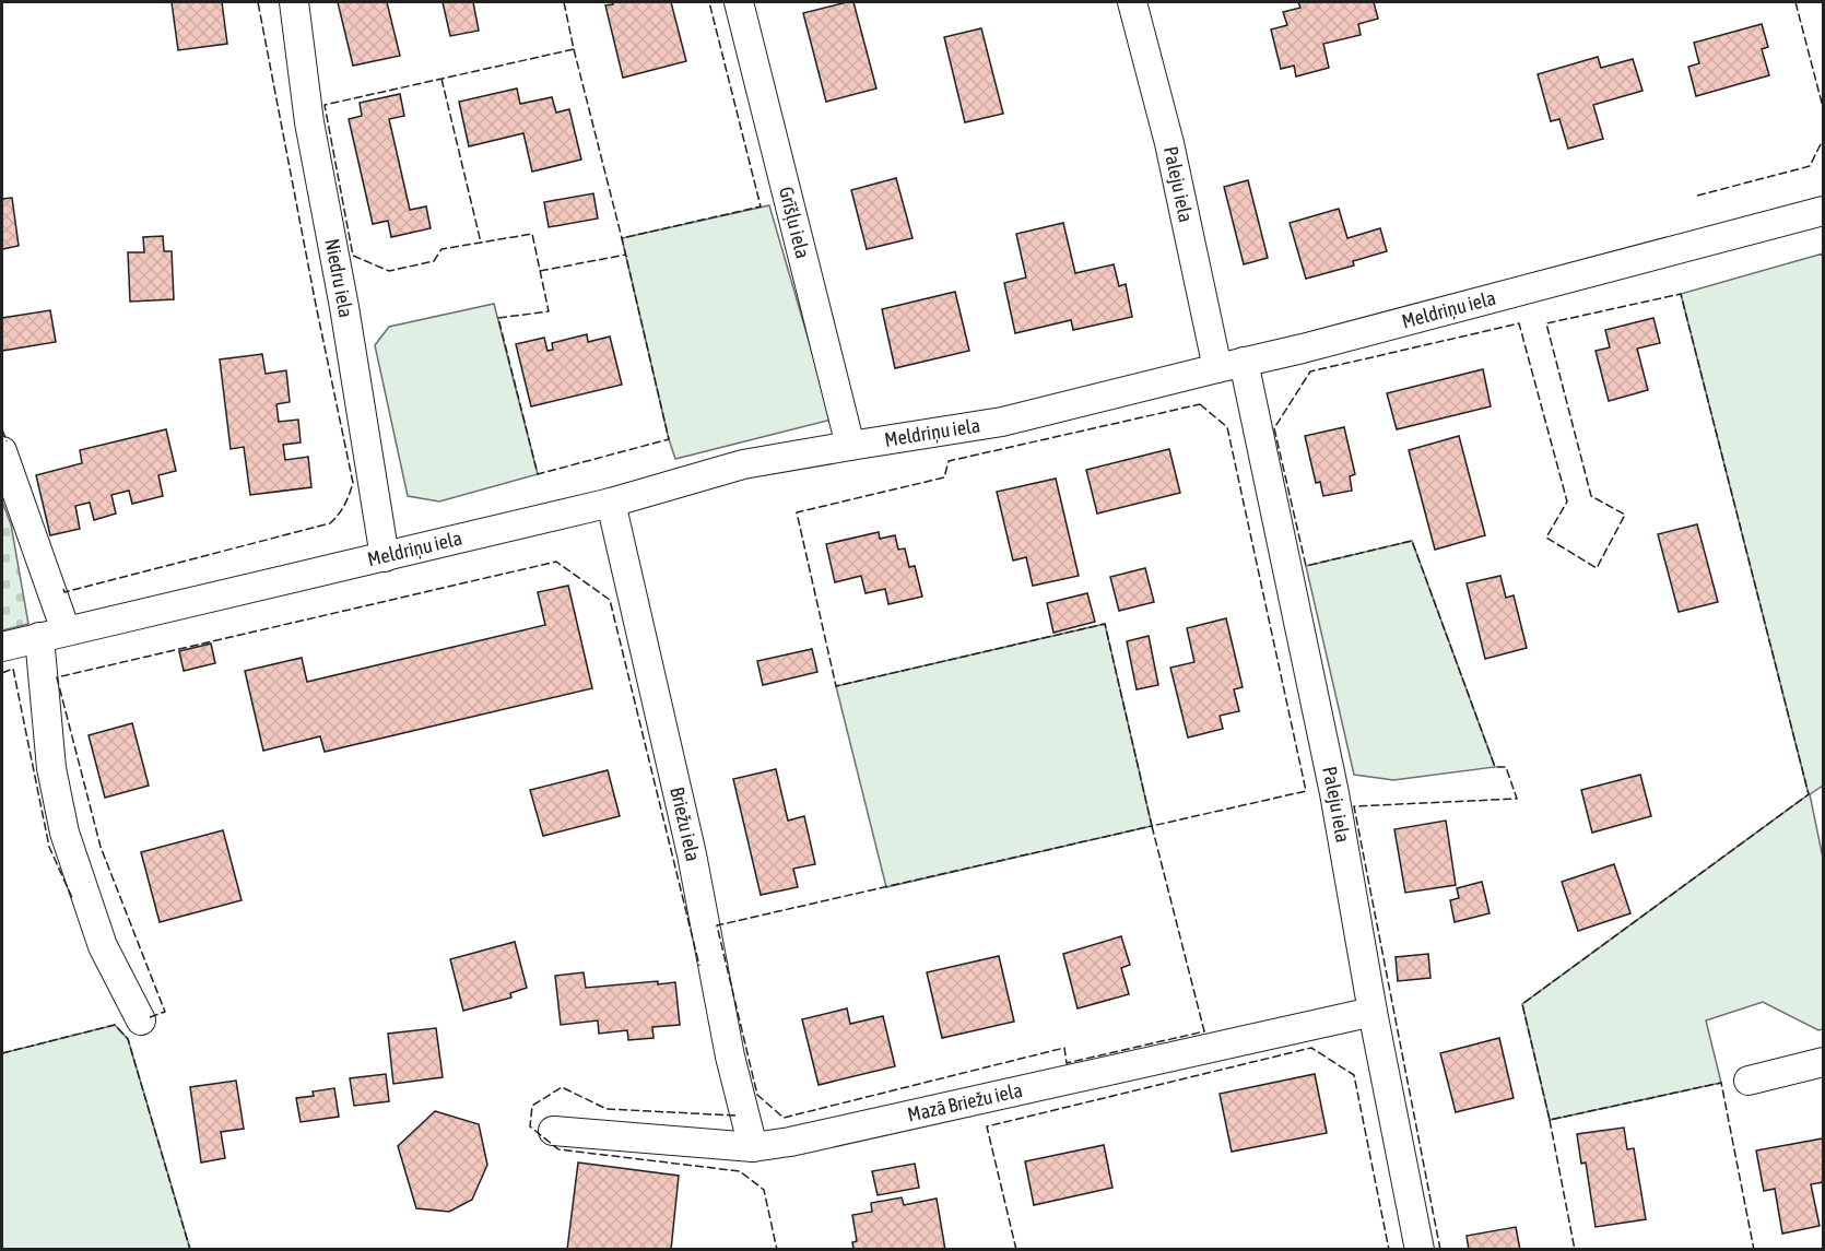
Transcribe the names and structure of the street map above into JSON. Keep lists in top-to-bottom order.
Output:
{
  "streets": {
    "street": [
      "Paleju iela",
      "Grīšļu iela",
      "Niedru iela",
      "Meldriņu iela",
      "Briežu iela",
      "Mazā Briežu iela"
    ]
  },
  "crossings": [
    ["Paleju iela", "Meldriņu iela"],
    ["Paleju iela", "Mazā Briežu iela"],
    ["Grīšļu iela", "Meldriņu iela"],
    ["Niedru iela", "Meldriņu iela"],
    ["Meldriņu iela", "Briežu iela"],
    ["Briežu iela", "Mazā Briežu iela"]
  ]
}
